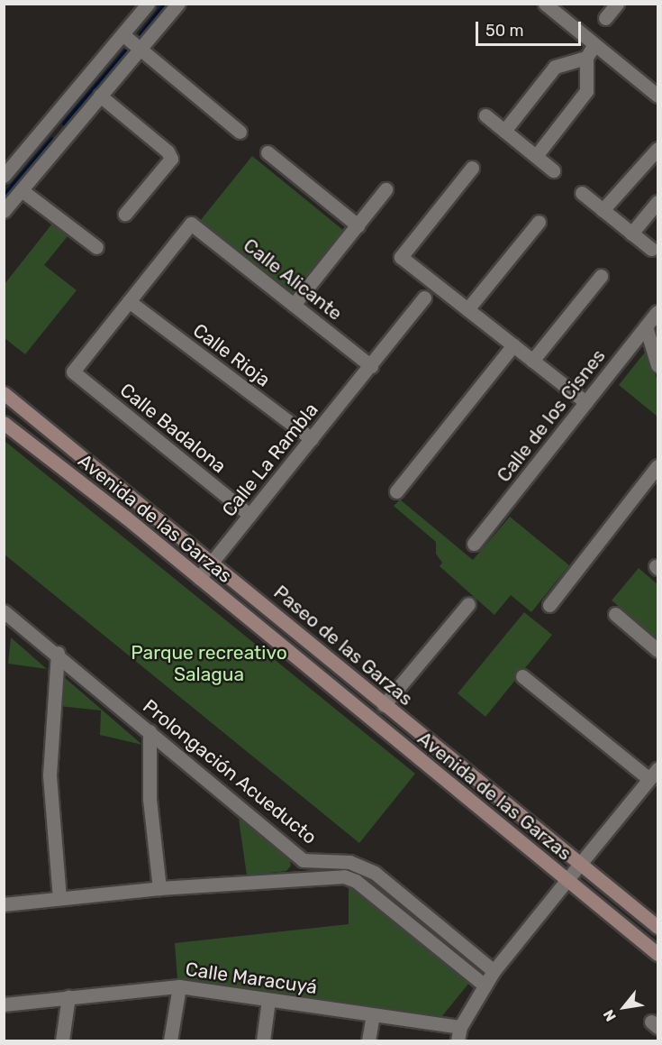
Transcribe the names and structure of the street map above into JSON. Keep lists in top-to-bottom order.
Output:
{
  "streets": {
    "main road": ["Avenida de las Garzas", "Paseo de las Garzas"],
    "street": [
      "Calle Alicante",
      "Calle Rioja",
      "Calle de los Cisnes",
      "Calle Badalona",
      "Calle La Rambla",
      "Prolongación Acueducto",
      "Calle Maracuyá"
    ]
  },
  "crossings": [
    ["Calle Alicante", "Calle Rioja"],
    ["Calle Alicante", "Calle Badalona"],
    ["Calle Alicante", "Calle La Rambla"],
    ["Calle Rioja", "Calle Badalona"],
    ["Calle Rioja", "Calle La Rambla"],
    ["Calle Badalona", "Calle La Rambla"],
    ["Calle La Rambla", "Avenida de las Garzas"],
    ["Calle La Rambla", "Paseo de las Garzas"]
  ],
  "parks": ["Parque recreativo Salagua"],
  "scale_bar": "50 m",
  "north": "bottom left"
}
